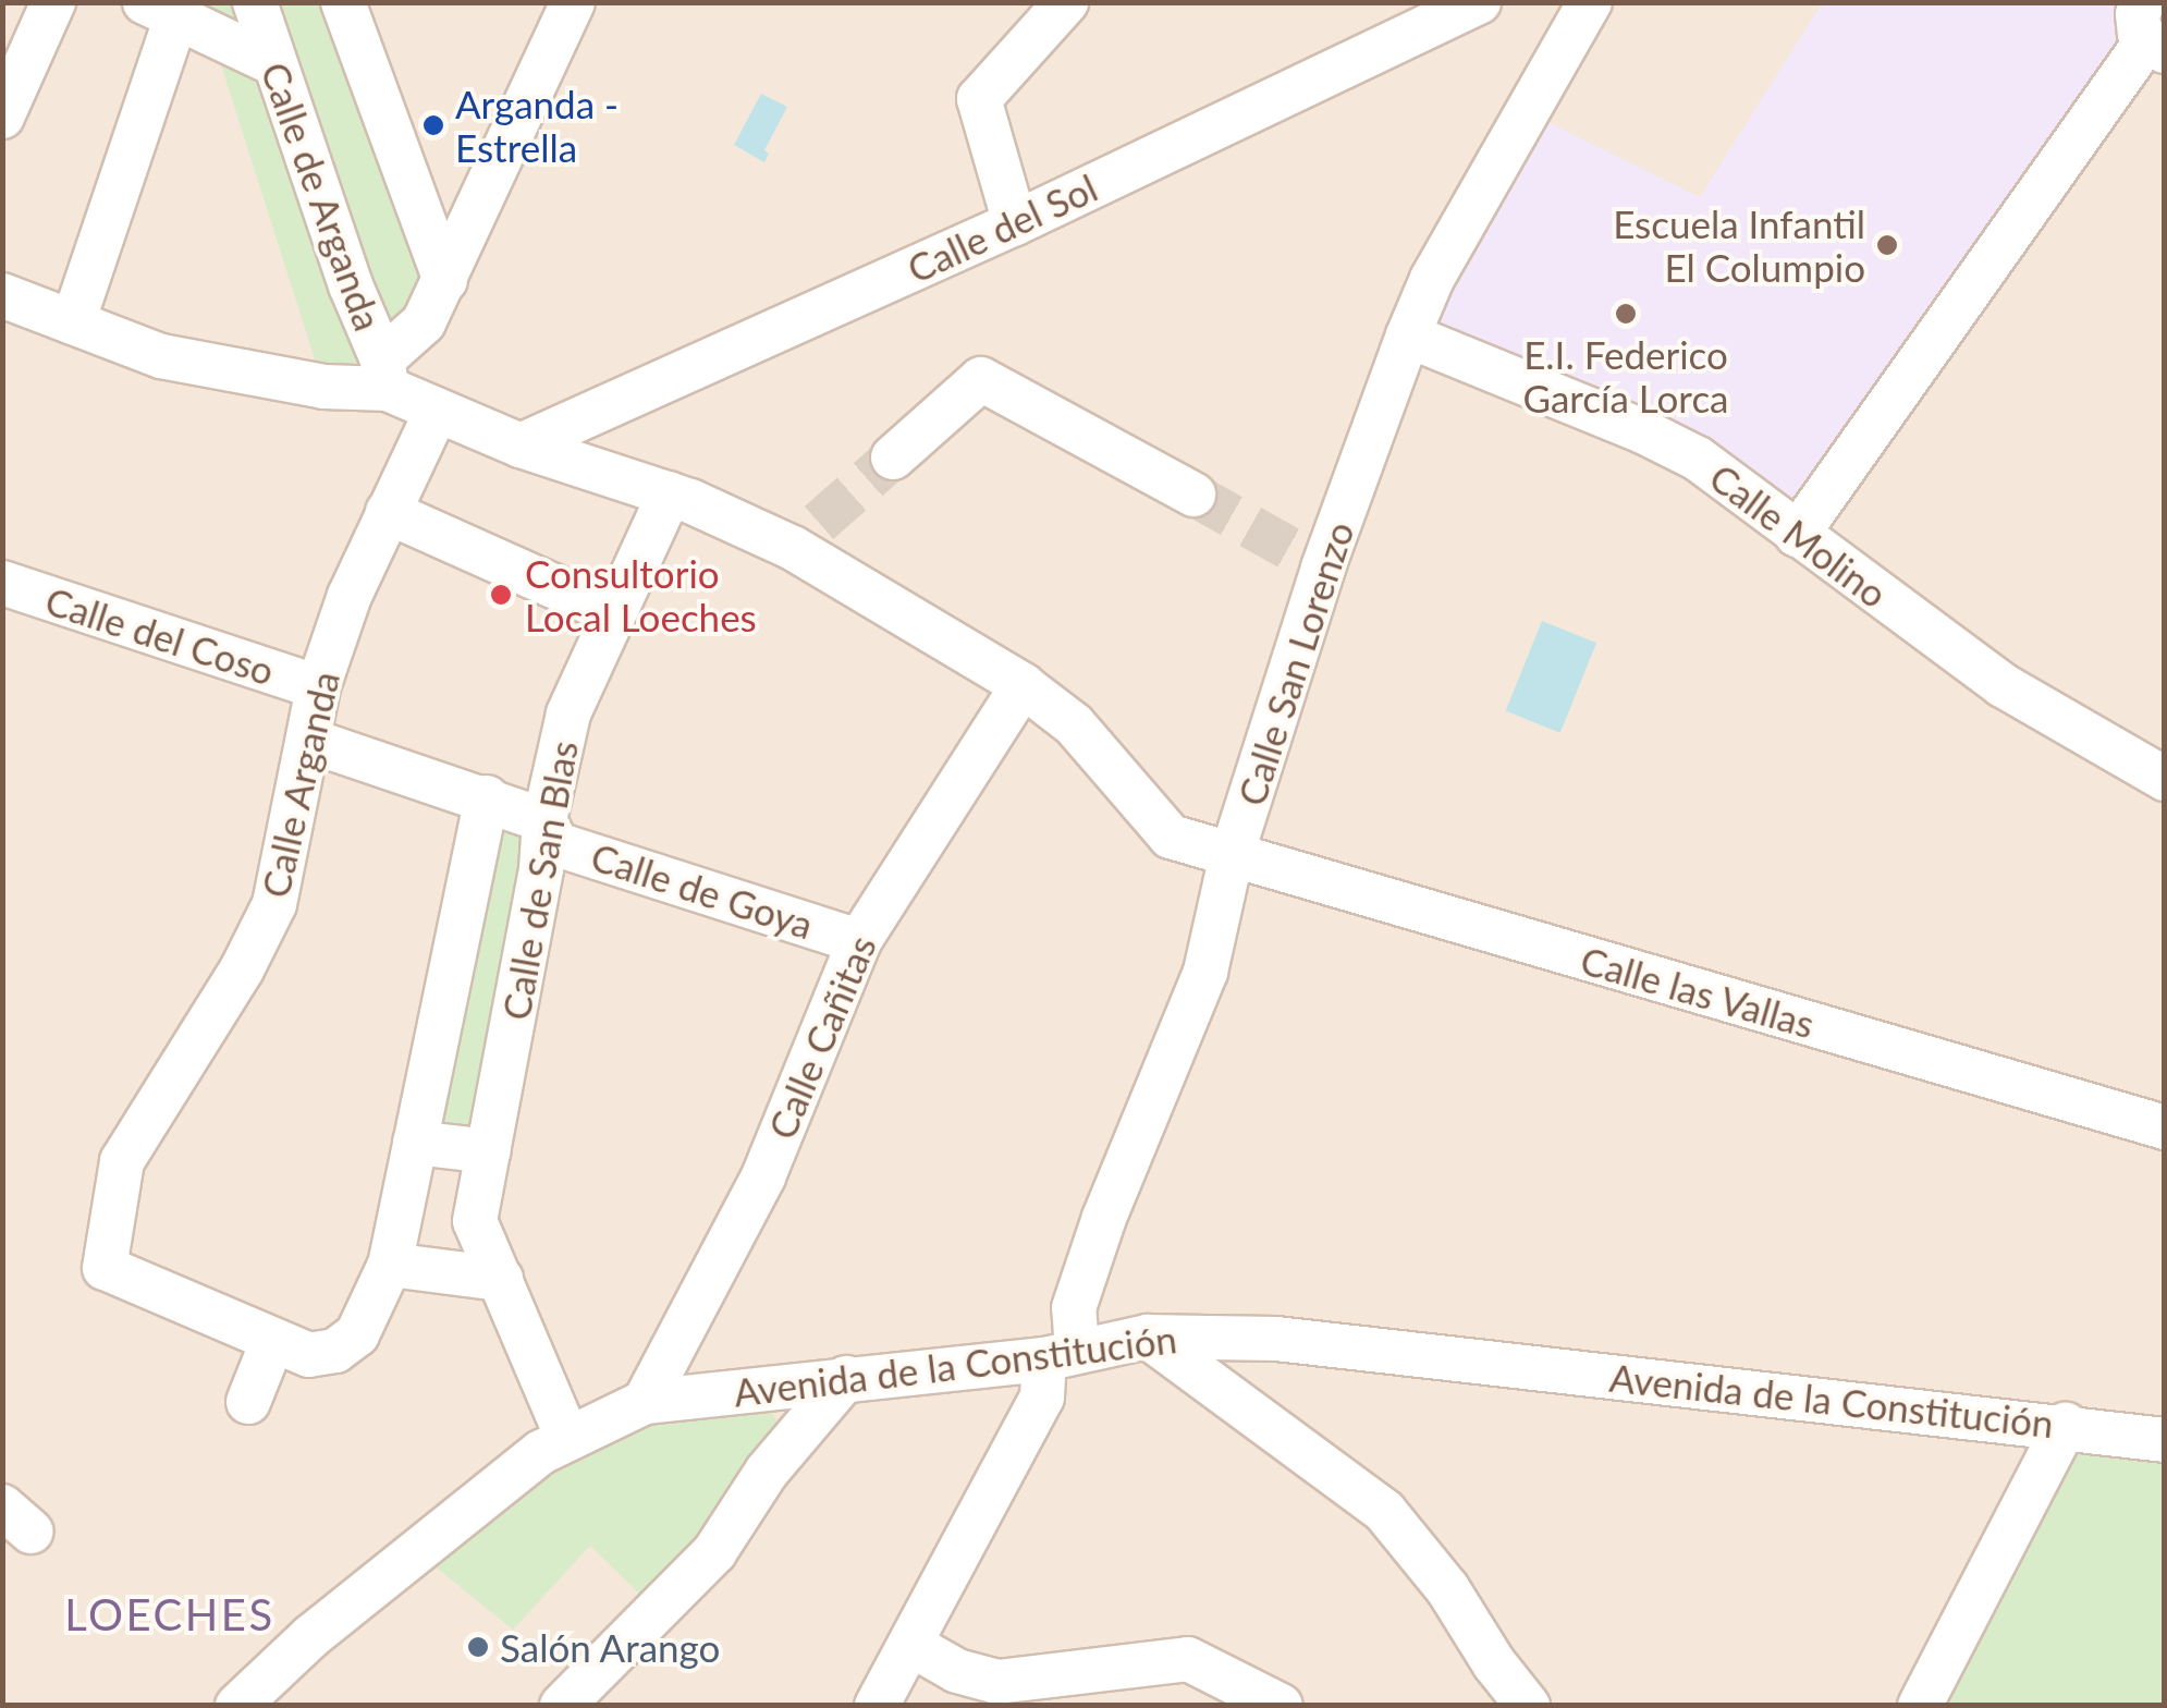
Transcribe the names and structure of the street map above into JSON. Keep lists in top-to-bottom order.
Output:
{
  "streets": {
    "street": [
      "Calle de Arganda",
      "Calle del Sol",
      "Calle Molino",
      "Calle del Coso",
      "Calle San Lorenzo",
      "Calle Arganda",
      "Calle de San Blas",
      "Calle de Goya",
      "Calle las Vallas",
      "Calle Cañitas",
      "Avenida de la Constitución"
    ]
  },
  "crossings": [
    ["Calle de Arganda", "Calle las Vallas"],
    ["Calle del Sol", "Calle las Vallas"],
    ["Calle Molino", "Calle San Lorenzo"],
    ["Calle del Coso", "Calle Arganda"],
    ["Calle San Lorenzo", "Calle las Vallas"],
    ["Calle San Lorenzo", "Avenida de la Constitución"],
    ["Calle Arganda", "Calle de San Blas"],
    ["Calle Arganda", "Calle de Goya"],
    ["Calle Arganda", "Calle las Vallas"],
    ["Calle de San Blas", "Calle de Goya"],
    ["Calle de San Blas", "Calle las Vallas"],
    ["Calle de San Blas", "Avenida de la Constitución"],
    ["Calle de Goya", "Calle Cañitas"],
    ["Calle las Vallas", "Calle Cañitas"],
    ["Calle Cañitas", "Avenida de la Constitución"]
  ],
  "districts": ["LOECHES"],
  "places": [
    "Arganda - Estrella",
    "Escuela Infantil El Columpio",
    "E.I. Federico García Lorca",
    "Consultorio Local Loeches",
    "Salón Arango"
  ]
}
